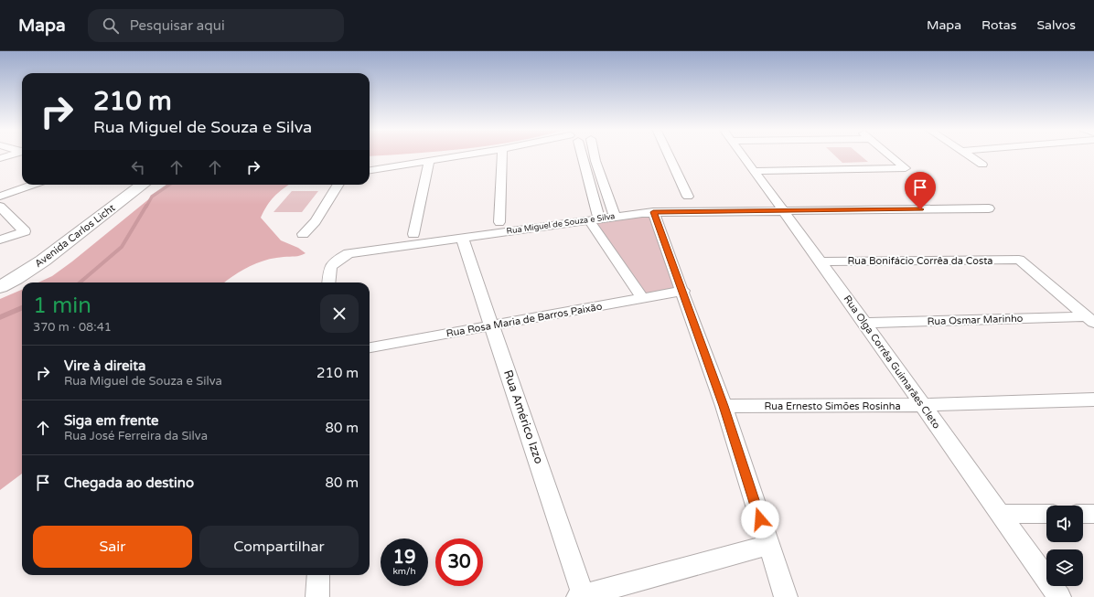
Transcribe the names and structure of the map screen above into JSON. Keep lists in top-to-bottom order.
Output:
{
  "streets": {
    "main road": ["Avenida Carlos Licht"],
    "street": [
      "Rua Miguel de Souza e Silva",
      "Rua Bonifácio Corrêa da Costa",
      "Rua Rosa Maria de Barros Paixão",
      "Rua Osmar Marinho",
      "Rua Olga Corrêa Guimarães Cleto",
      "Rua Ernesto Simões Rosinha",
      "Rua Américo Izzo"
    ]
  },
  "crossings": [
    ["Rua Miguel de Souza e Silva", "Rua Olga Corrêa Guimarães Cleto"],
    ["Rua Miguel de Souza e Silva", "Rua Américo Izzo"],
    ["Rua Bonifácio Corrêa da Costa", "Rua Osmar Marinho"],
    ["Rua Bonifácio Corrêa da Costa", "Rua Olga Corrêa Guimarães Cleto"],
    ["Rua Rosa Maria de Barros Paixão", "Rua Américo Izzo"],
    ["Rua Osmar Marinho", "Rua Olga Corrêa Guimarães Cleto"],
    ["Rua Olga Corrêa Guimarães Cleto", "Rua Ernesto Simões Rosinha"]
  ],
  "page": {
    "header": "Mapa",
    "search": "Pesquisar aqui",
    "nav": ["Mapa", "Rotas", "Salvos"],
    "turn": ["210 m", "Rua Miguel de Souza e Silva"],
    "heading": ["1 min", "370 m · 08:41"],
    "list": [
      {
        "name": "Vire à direita",
        "note": "Rua Miguel de Souza e Silva",
        "value": "210 m"
      },
      {
        "name": "Siga em frente",
        "note": "Rua José Ferreira da Silva",
        "value": "80 m"
      },
      {
        "name": "Chegada ao destino",
        "value": "80 m"
      }
    ],
    "buttons": ["Sair", "Compartilhar"],
    "speed": "19 km/h",
    "limit": "30"
  }
}
